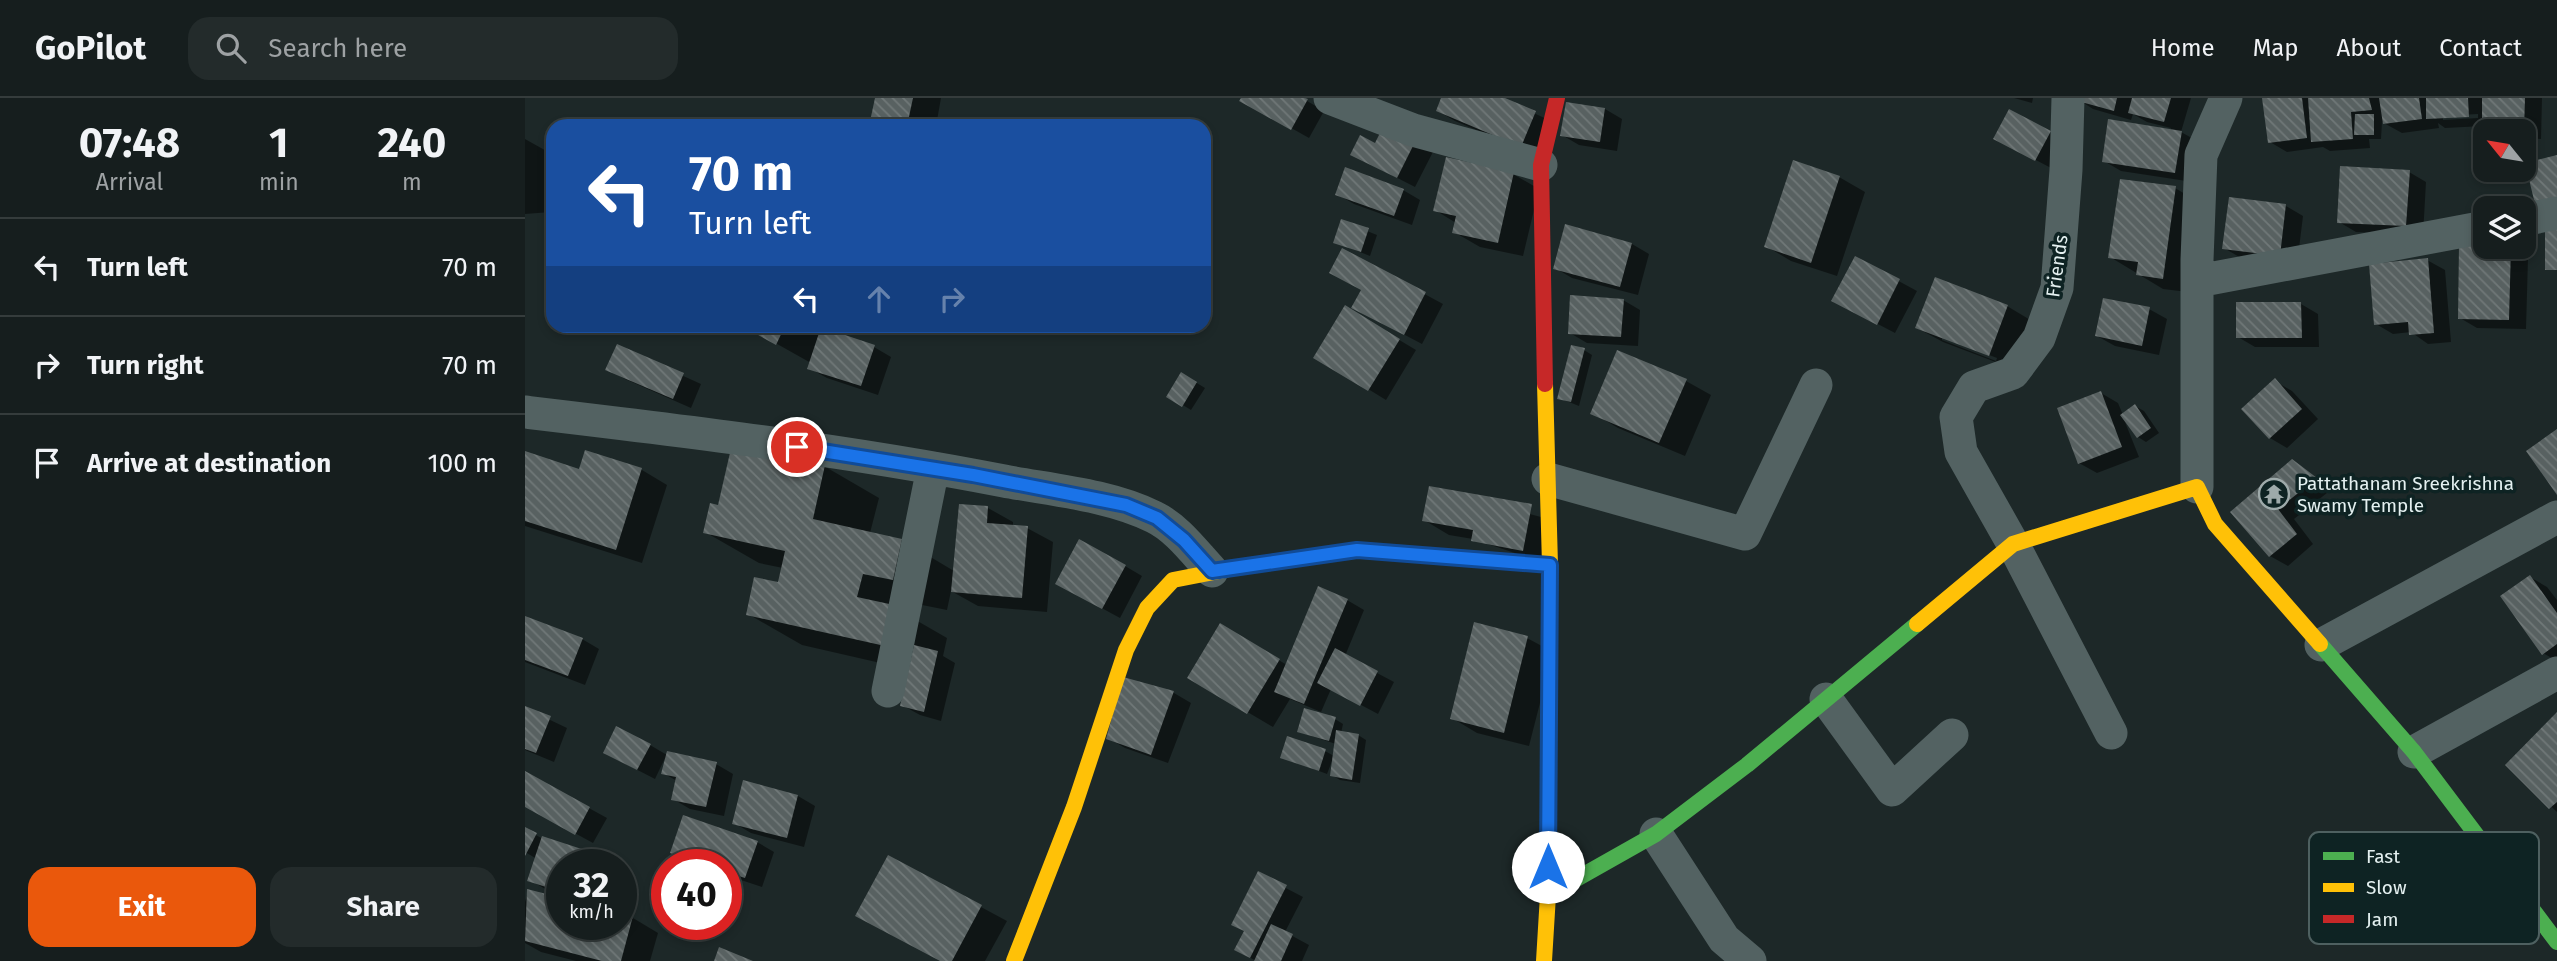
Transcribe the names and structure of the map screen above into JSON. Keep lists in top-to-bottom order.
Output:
{
  "streets": {
    "street": ["Friends"]
  },
  "places": {
    "temple": ["Pattathanam Sreekrishna Swamy Temple"]
  },
  "legend": ["Fast", "Slow", "Jam"],
  "north": "top left",
  "page": {
    "header": "GoPilot",
    "search": "Search here",
    "nav": [
      "Home",
      "Map",
      "About",
      "Contact"
    ],
    "eta": [
      "07:48",
      "Arrival",
      "1",
      "min",
      "240",
      "m"
    ],
    "turn": ["70 m", "Turn left"],
    "list": [
      {
        "name": "Turn left",
        "value": "70 m"
      },
      {
        "name": "Turn right",
        "value": "70 m"
      },
      {
        "name": "Arrive at destination",
        "value": "100 m"
      }
    ],
    "speed": "32 km/h",
    "limit": "40",
    "buttons": ["Exit", "Share"]
  }
}
